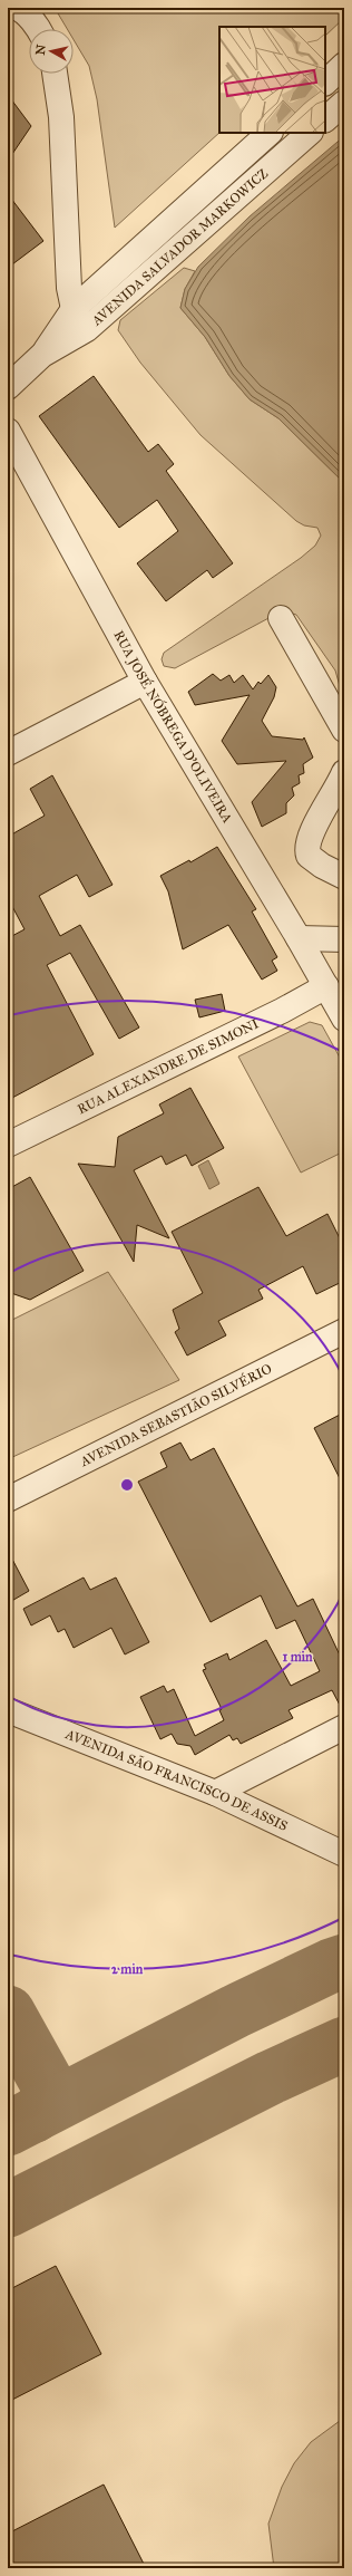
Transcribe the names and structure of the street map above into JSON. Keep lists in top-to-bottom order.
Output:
{
  "streets": {
    "street": [
      "AVENIDA SALVADOR MARKOWICZ",
      "RUA JOSÉ NÓBREGA D'OLIVEIRA",
      "RUA ALEXANDRE DE SIMONI",
      "AVENIDA SEBASTIÃO SILVÉRIO",
      "AVENIDA SÃO FRANCISCO DE ASSIS"
    ]
  },
  "crossings": [
    ["RUA JOSÉ NÓBREGA D'OLIVEIRA", "RUA ALEXANDRE DE SIMONI"]
  ],
  "north": "left",
  "rings": ["1 min", "2 min"]
}
